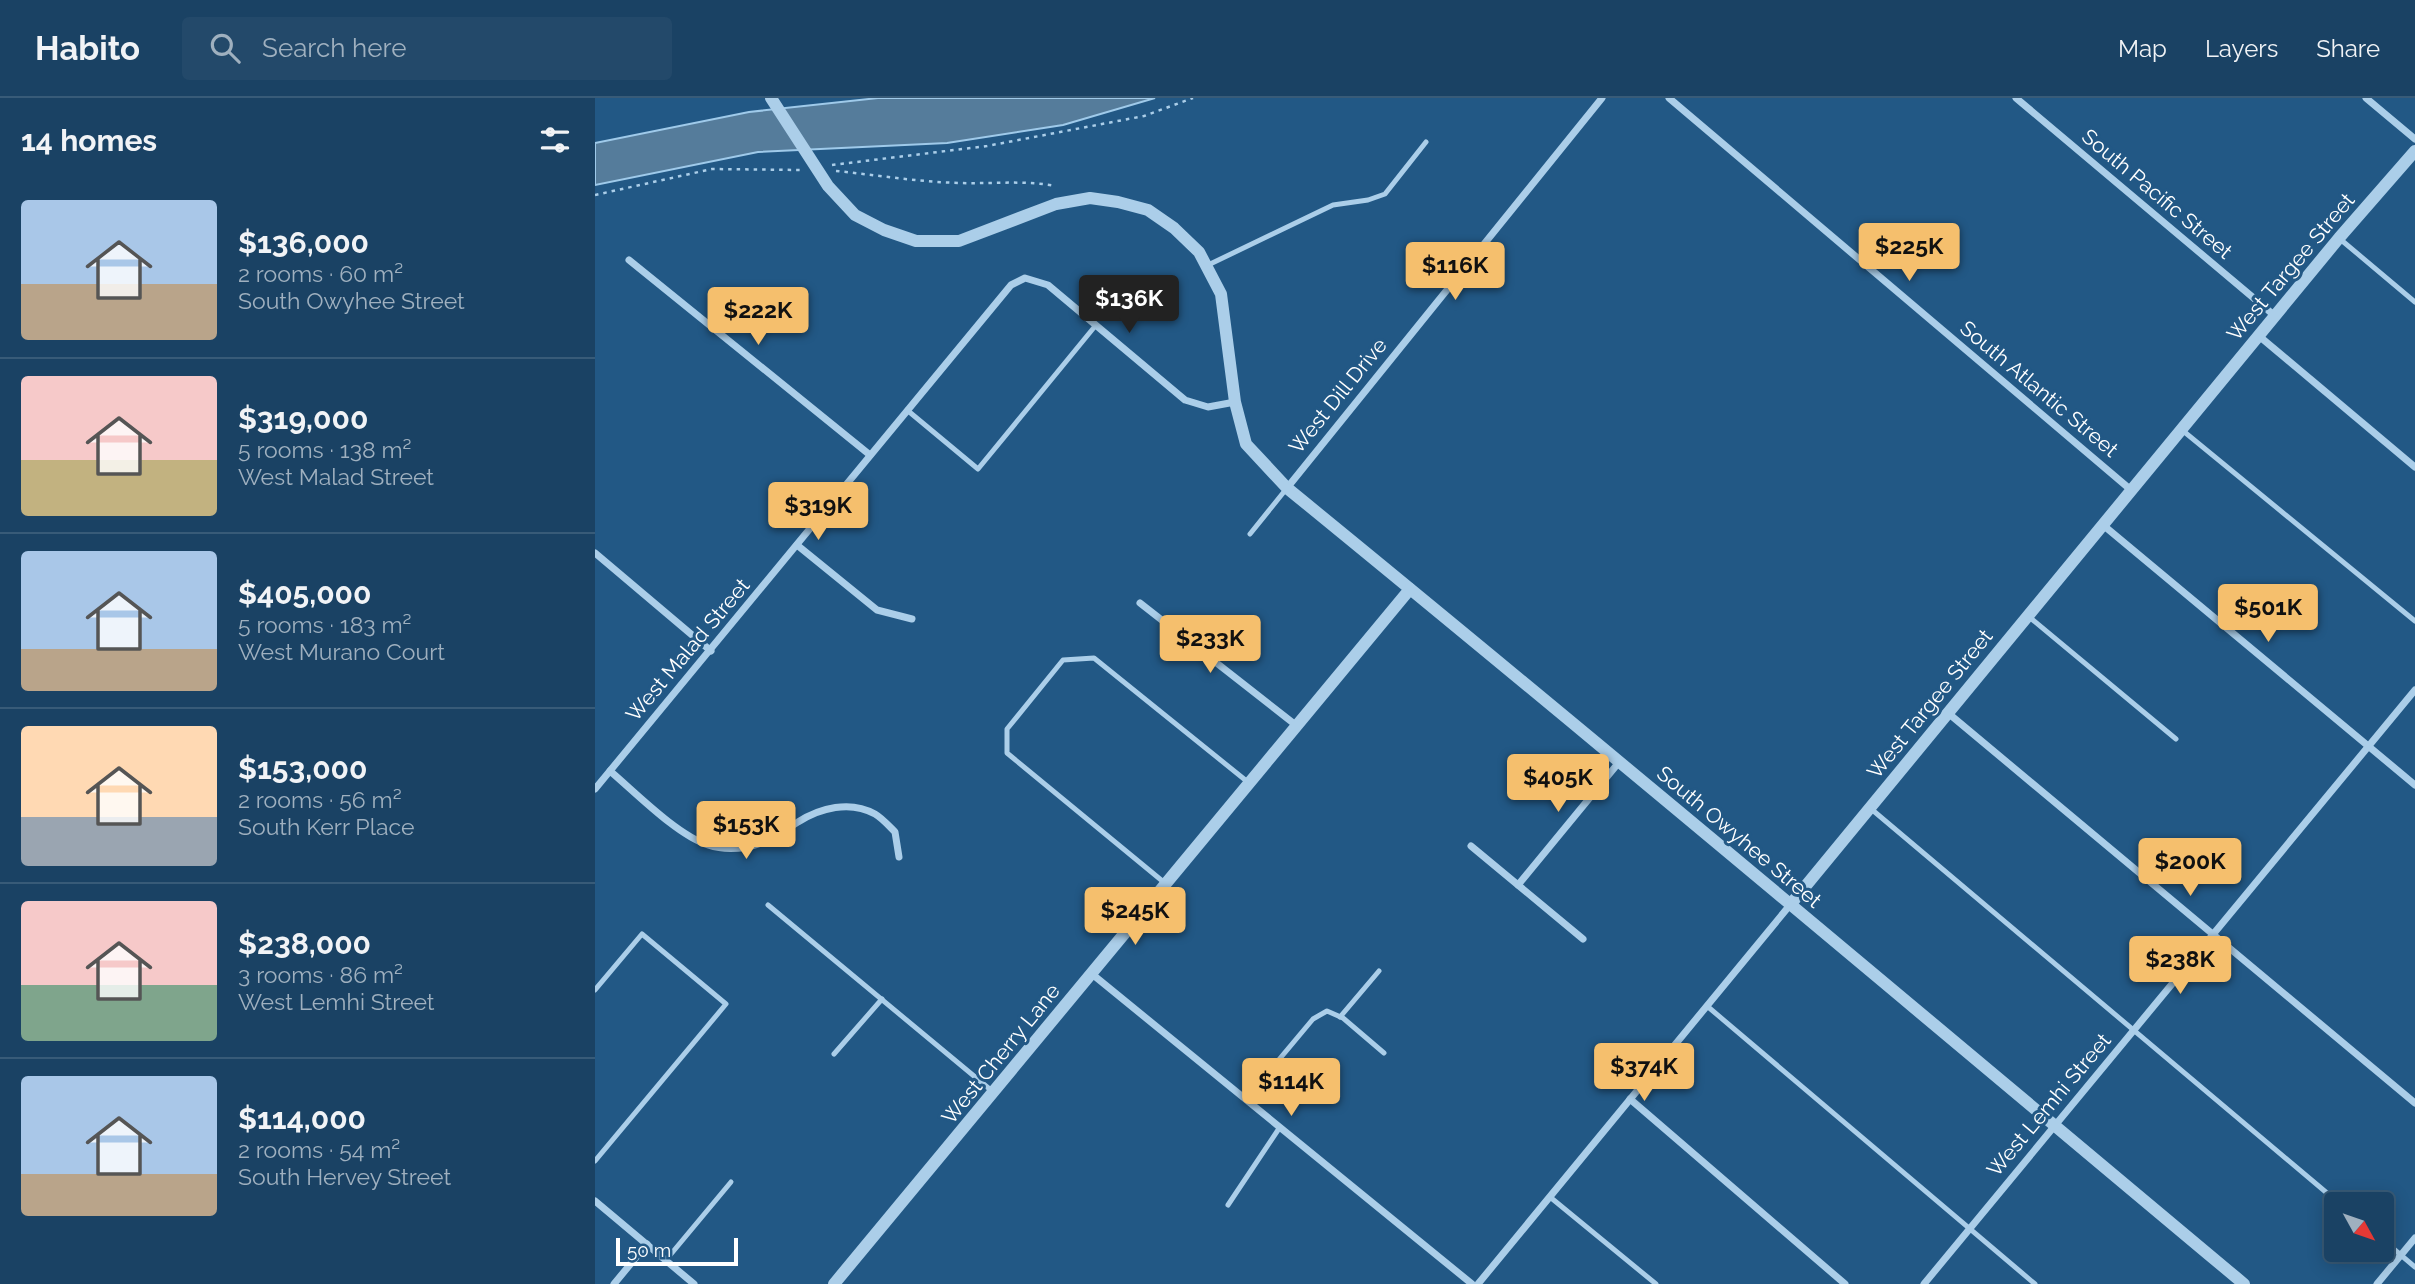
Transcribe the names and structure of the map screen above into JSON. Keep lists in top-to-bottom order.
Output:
{
  "streets": {
    "street": [
      "South Pacific Street",
      "West Targee Street",
      "South Atlantic Street",
      "West Dill Drive",
      "West Malad Street",
      "South Owyhee Street",
      "West Cherry Lane",
      "West Lemhi Street"
    ]
  },
  "crossings": [
    ["South Pacific Street", "West Targee Street"],
    ["West Targee Street", "South Atlantic Street"],
    ["West Targee Street", "South Owyhee Street"],
    ["West Dill Drive", "South Owyhee Street"],
    ["South Owyhee Street", "West Cherry Lane"],
    ["South Owyhee Street", "West Lemhi Street"]
  ],
  "scale_bar": "50 m",
  "north": "bottom right",
  "page": {
    "header": "Habito",
    "search": "Search here",
    "nav": ["Map", "Layers", "Share"],
    "heading": "14 homes",
    "list": [
      {
        "name": "$136,000",
        "note": "2 rooms · 60 m² · South Owyhee Street"
      },
      {
        "name": "$319,000",
        "note": "5 rooms · 138 m² · West Malad Street"
      },
      {
        "name": "$405,000",
        "note": "5 rooms · 183 m² · West Murano Court"
      },
      {
        "name": "$153,000",
        "note": "2 rooms · 56 m² · South Kerr Place"
      },
      {
        "name": "$238,000",
        "note": "3 rooms · 86 m² · West Lemhi Street"
      },
      {
        "name": "$114,000",
        "note": "2 rooms · 54 m² · South Hervey Street"
      }
    ],
    "price": [
      "$225K",
      "$116K",
      "$136K",
      "$222K",
      "$319K",
      "$501K",
      "$233K",
      "$405K",
      "$153K",
      "$200K",
      "$245K",
      "$238K",
      "$374K",
      "$114K"
    ],
    "scale": "50 m"
  }
}
